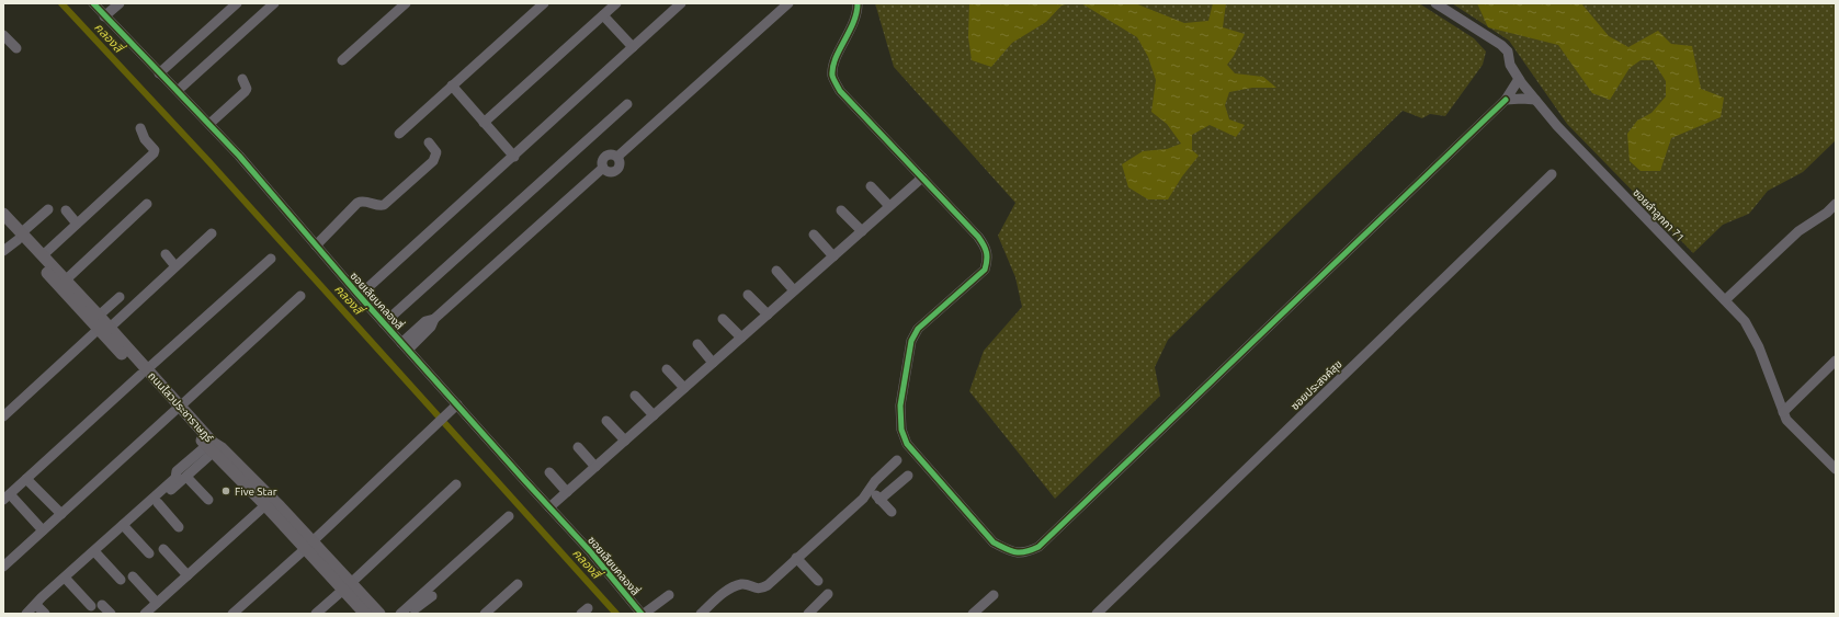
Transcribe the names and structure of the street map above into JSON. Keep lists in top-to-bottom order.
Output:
{
  "streets": {
    "main road": ["ถนนไสวประชาราษฎร์"],
    "street": ["ซอยลำลูกกา 71", "ซอยเลียบคลองสี่", "ซอยประสงค์สุข"]
  },
  "water": ["คลองสี่"],
  "places": ["Five Star"]
}
